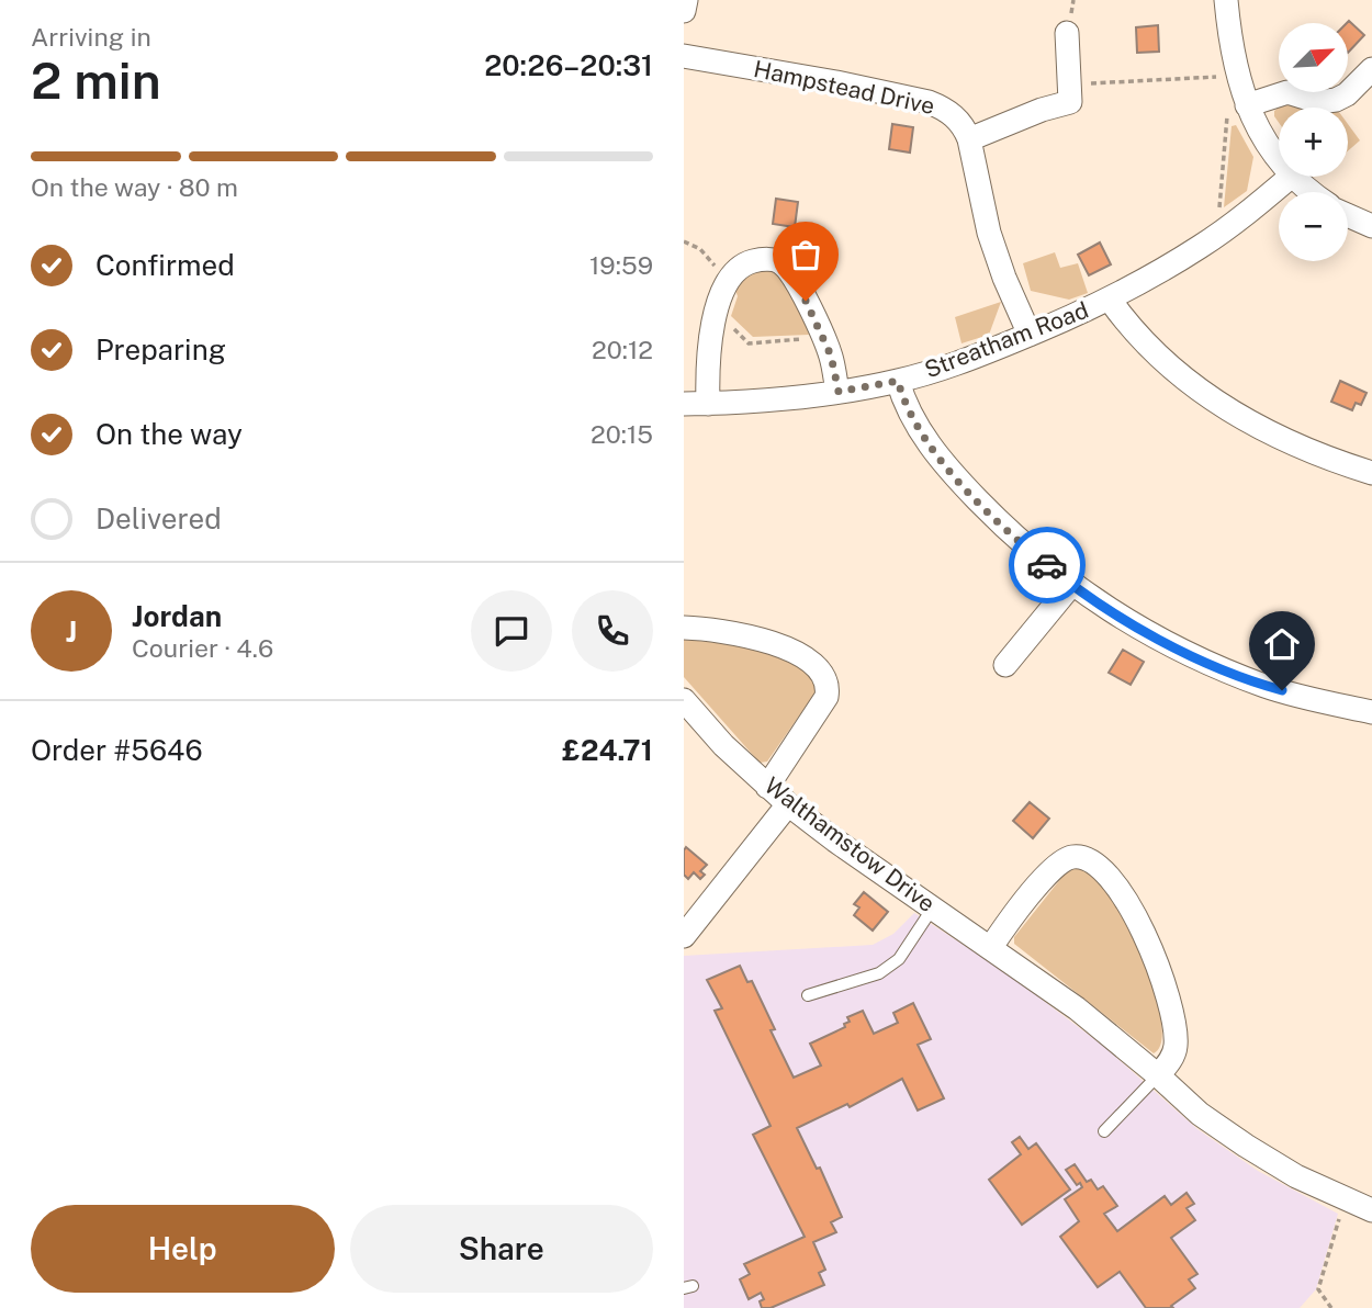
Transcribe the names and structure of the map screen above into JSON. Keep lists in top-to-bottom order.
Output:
{
  "streets": {
    "street": ["Hampstead Drive", "Streatham Road", "Walthamstow Drive"]
  },
  "crossings": [
    ["Hampstead Drive", "Streatham Road"]
  ],
  "north": "top right",
  "page": {
    "heading": ["2 min", "Arriving in", "20:26–20:31"],
    "panel": [
      "Jordan",
      "Courier · 4.6",
      "Order #5646",
      "£24.71"
    ],
    "map_buttons": ["+", "−"],
    "bar": "On the way · 80 m",
    "list": [
      ["Confirmed", "19:59"],
      ["Preparing", "20:12"],
      ["On the way", "20:15"],
      "Delivered"
    ],
    "round": "J",
    "buttons": ["Help", "Share"]
  }
}
